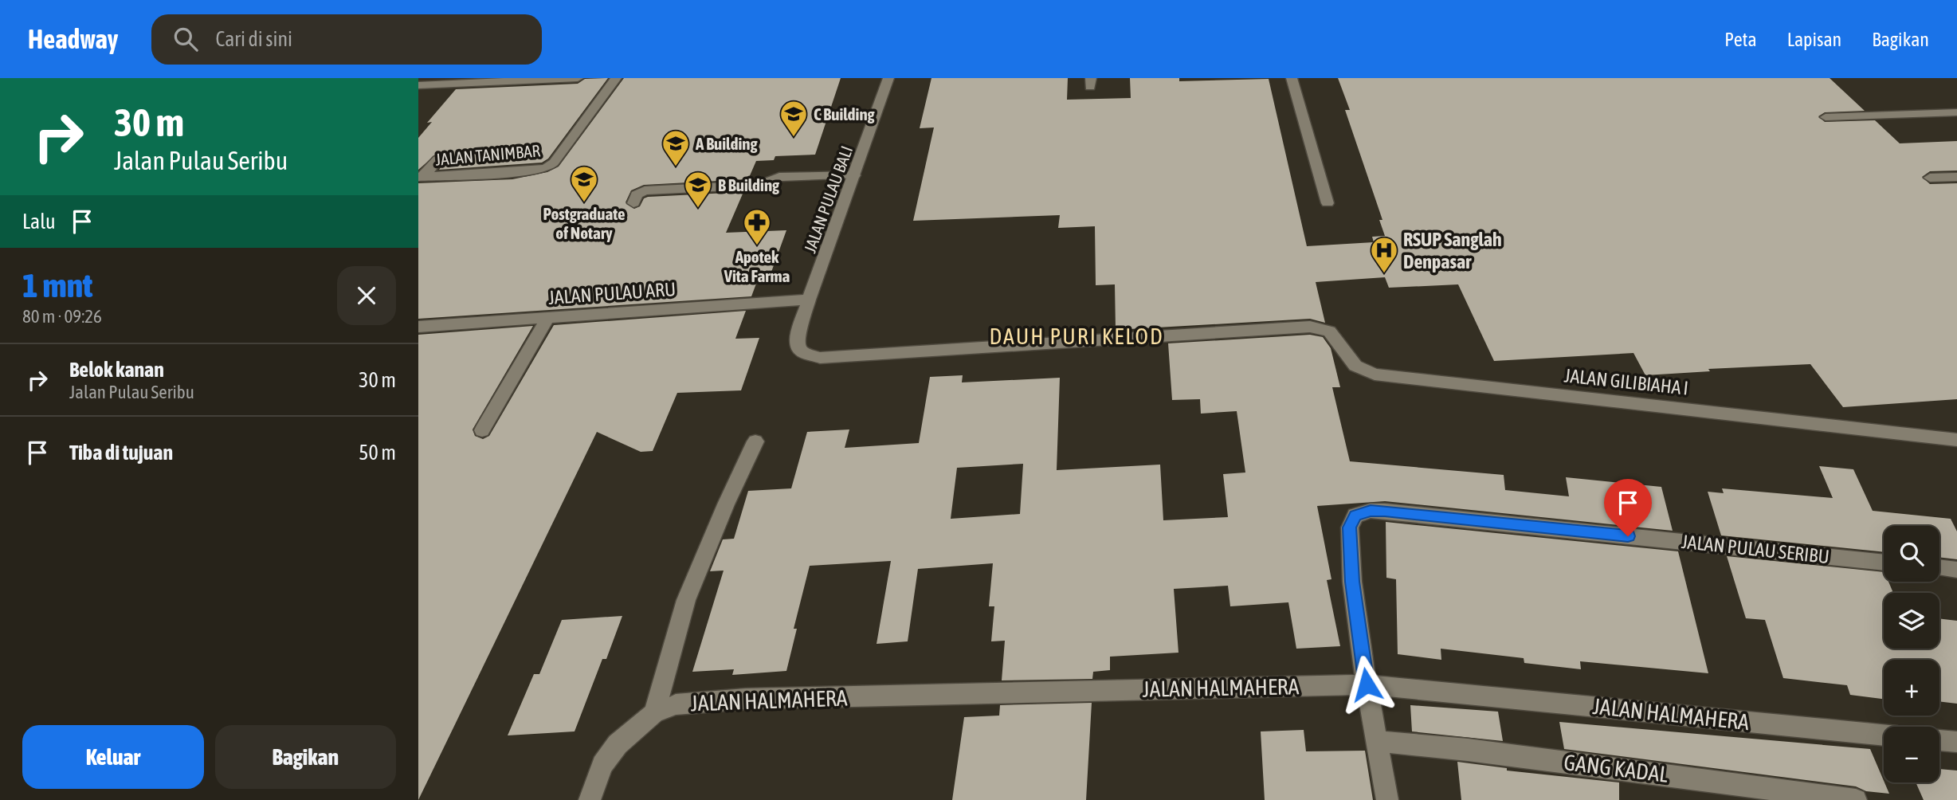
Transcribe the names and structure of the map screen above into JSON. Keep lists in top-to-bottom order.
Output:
{
  "streets": {
    "street": [
      "JALAN TANIMBAR",
      "JALAN PULAU BALI",
      "JALAN PULAU ARU",
      "JALAN GILIBIAHA I",
      "JALAN PULAU SERIBU",
      "JALAN HALMAHERA",
      "GANG KADAL"
    ]
  },
  "crossings": [
    ["JALAN PULAU BALI", "JALAN PULAU ARU"],
    ["JALAN PULAU BALI", "JALAN GILIBIAHA I"],
    ["JALAN PULAU SERIBU", "JALAN HALMAHERA"],
    ["JALAN PULAU SERIBU", "GANG KADAL"]
  ],
  "districts": ["DAUH PURI KELOD"],
  "places": {
    "school or university": [
      "C Building",
      "A Building",
      "Postgraduate of Notary",
      "B Building"
    ],
    "pharmacy": ["Apotek Vita Farma"],
    "hospital": ["RSUP Sanglah Denpasar"]
  },
  "page": {
    "header": "Headway",
    "search": "Cari di sini",
    "nav": ["Peta", "Lapisan", "Bagikan"],
    "turn": ["30 m", "Jalan Pulau Seribu"],
    "then": "Lalu",
    "heading": ["1 mnt", "80 m · 09:26"],
    "list": [
      {
        "name": "Belok kanan",
        "note": "Jalan Pulau Seribu",
        "value": "30 m"
      },
      {
        "name": "Tiba di tujuan",
        "value": "50 m"
      }
    ],
    "map_buttons": ["+", "−"],
    "buttons": ["Keluar", "Bagikan"]
  }
}
